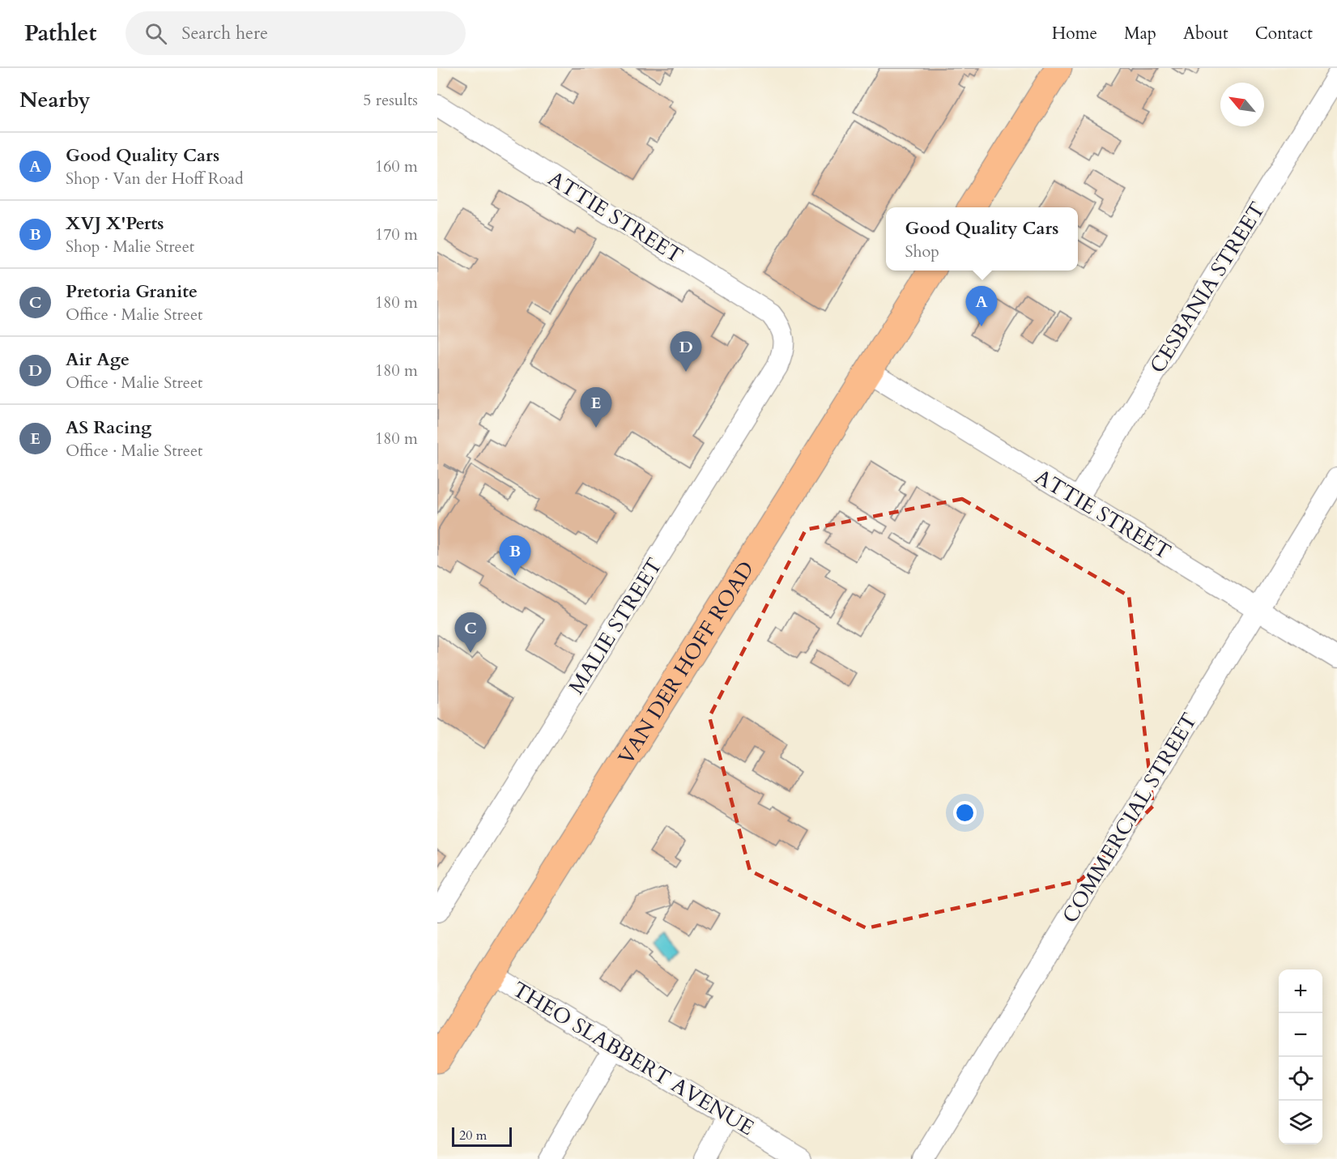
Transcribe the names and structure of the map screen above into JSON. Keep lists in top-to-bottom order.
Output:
{
  "streets": {
    "main road": ["VAN DER HOFF ROAD"],
    "street": [
      "ATTIE STREET",
      "CESBANIA STREET",
      "MALIE STREET",
      "COMMERCIAL STREET",
      "THEO SLABBERT AVENUE"
    ]
  },
  "crossings": [
    ["ATTIE STREET", "CESBANIA STREET"],
    ["ATTIE STREET", "MALIE STREET"],
    ["ATTIE STREET", "VAN DER HOFF ROAD"],
    ["ATTIE STREET", "COMMERCIAL STREET"],
    ["VAN DER HOFF ROAD", "THEO SLABBERT AVENUE"]
  ],
  "scale_bar": "20 m",
  "north": "top left",
  "page": {
    "header": "Pathlet",
    "search": "Search here",
    "nav": [
      "Home",
      "Map",
      "About",
      "Contact"
    ],
    "heading": ["Nearby", "5 results"],
    "list": [
      {
        "mark": "A",
        "name": "Good Quality Cars",
        "note": "Shop · Van der Hoff Road",
        "value": "160 m"
      },
      {
        "mark": "B",
        "name": "XVJ X'Perts",
        "note": "Shop · Malie Street",
        "value": "170 m"
      },
      {
        "mark": "C",
        "name": "Pretoria Granite",
        "note": "Office · Malie Street",
        "value": "180 m"
      },
      {
        "mark": "D",
        "name": "Air Age",
        "note": "Office · Malie Street",
        "value": "180 m"
      },
      {
        "mark": "E",
        "name": "AS Racing",
        "note": "Office · Malie Street",
        "value": "180 m"
      }
    ],
    "popup": ["Good Quality Cars", "Shop"],
    "pins": [
      "A",
      "D",
      "E",
      "B",
      "C"
    ],
    "map_buttons": ["+", "−"],
    "scale": "20 m"
  }
}
